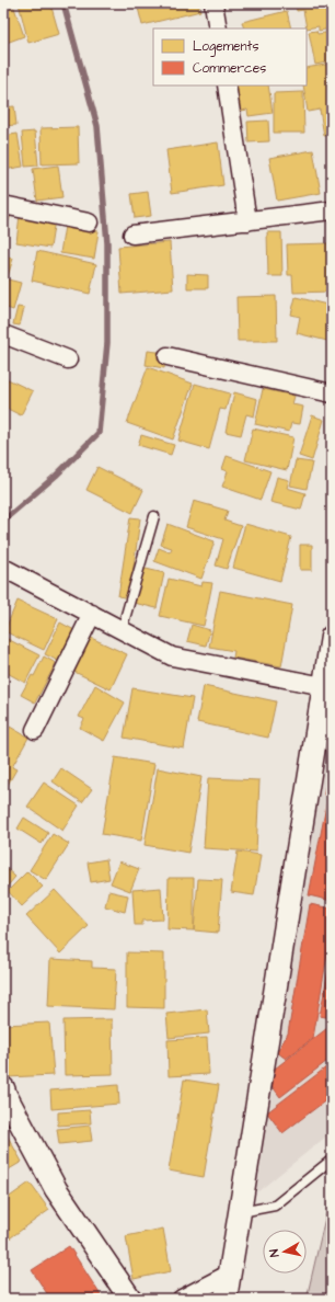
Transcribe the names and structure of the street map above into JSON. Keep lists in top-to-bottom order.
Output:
{
  "legend": ["Logements", "Commerces"],
  "north": "left"
}
